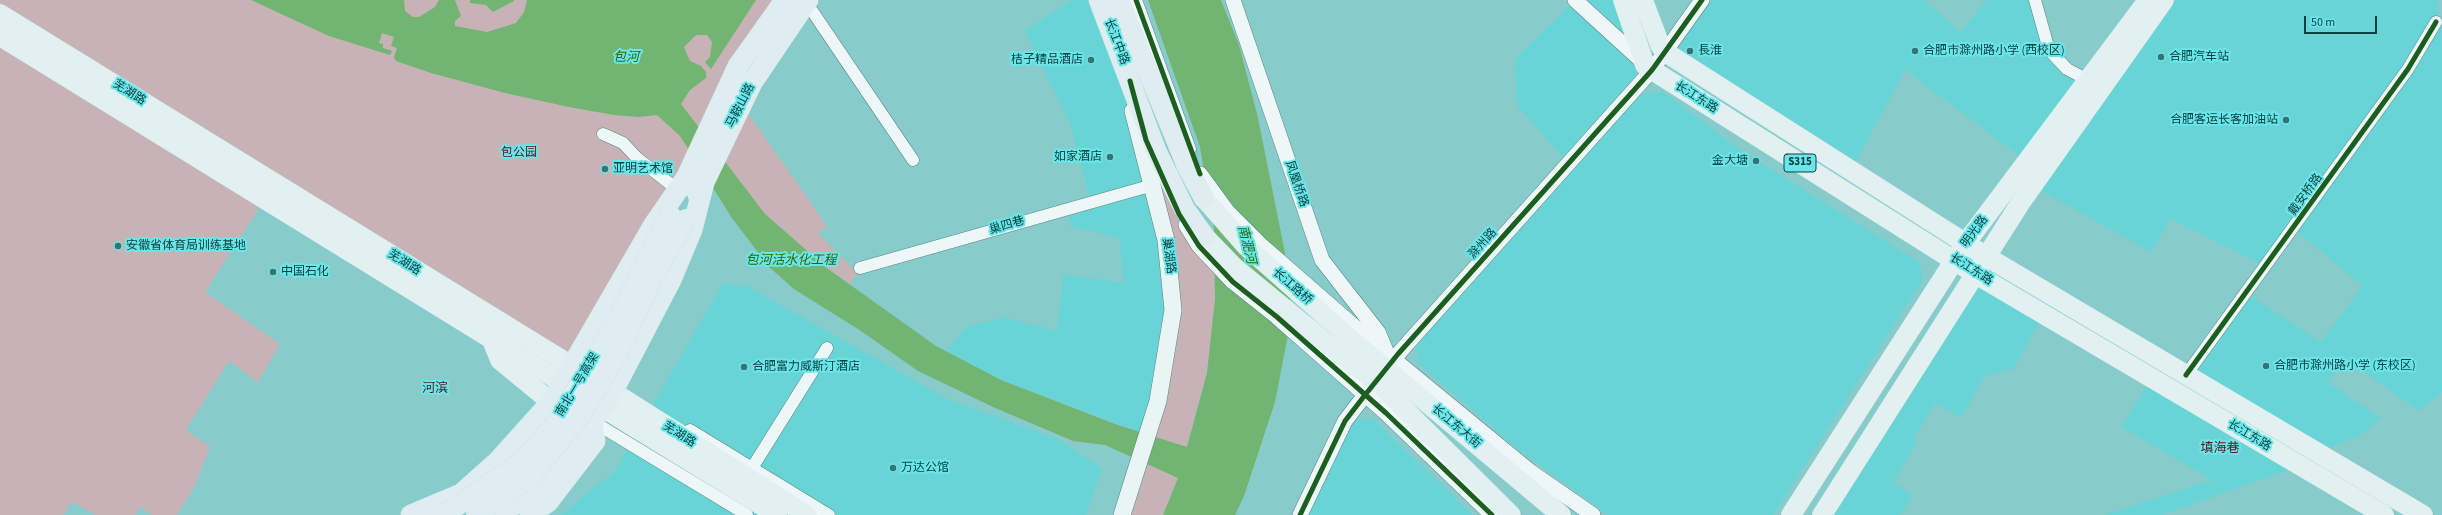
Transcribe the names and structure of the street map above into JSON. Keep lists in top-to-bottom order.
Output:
{
  "streets": {
    "highway": ["长江中路", "马鞍山路", "南北一号高架"],
    "main road": [
      "芜湖路",
      "长江东路",
      "S315",
      "明光路",
      "巢湖路",
      "长江路桥",
      "长江东大街"
    ],
    "street": [
      "凤凰桥路",
      "戴安桥路",
      "巢四巷",
      "滁州路"
    ]
  },
  "crossings": [
    ["长江中路", "长江路桥"],
    ["长江东路", "戴安桥路"],
    ["长江东路", "明光路"],
    ["长江东路", "滁州路"],
    ["马鞍山路", "南北一号高架"],
    ["凤凰桥路", "滁州路"],
    ["凤凰桥路", "长江东大街"],
    ["巢四巷", "巢湖路"],
    ["滁州路", "长江东大街"],
    ["长江路桥", "长江东大街"]
  ],
  "districts": ["河滨", "填海巷"],
  "water": ["包河", "南淝河", "包河活水化工程"],
  "parks": ["包公园"],
  "places": [
    "長淮",
    "合肥市滁州路小学 (西校区)",
    "合肥汽车站",
    "桔子精品酒店",
    "合肥客运长客加油站",
    "如家酒店",
    "金大塘",
    "亚明艺术馆",
    "安徽省体育局训练基地",
    "中国石化",
    "合肥市滁州路小学 (东校区)",
    "合肥富力威斯汀酒店",
    "万达公馆"
  ],
  "scale_bar": "50 m"
}
